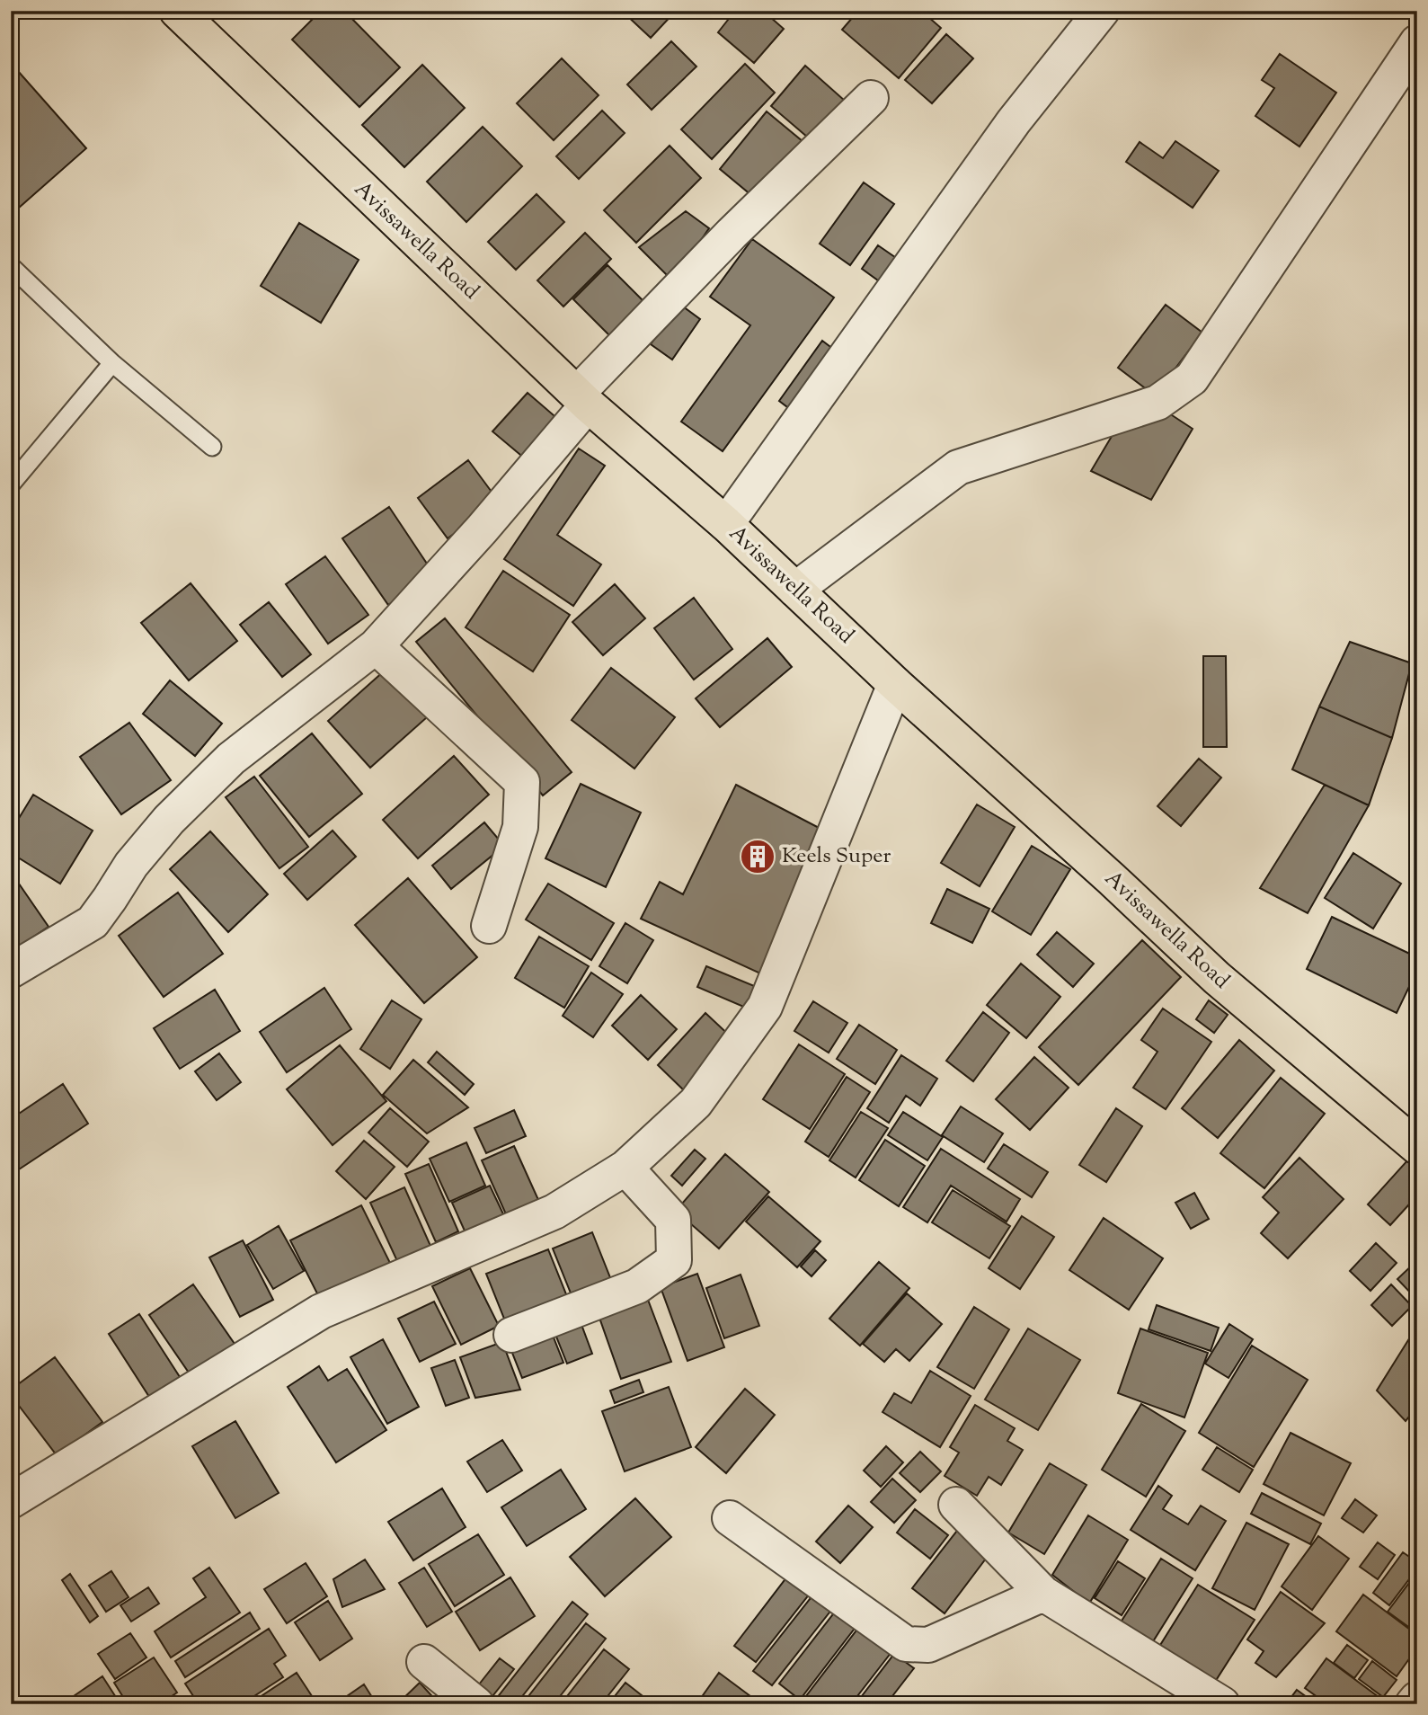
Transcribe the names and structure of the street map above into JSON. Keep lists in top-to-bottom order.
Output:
{
  "streets": {
    "main road": ["Avissawella Road"]
  },
  "places": {
    "building": ["Keels Super"]
  }
}
